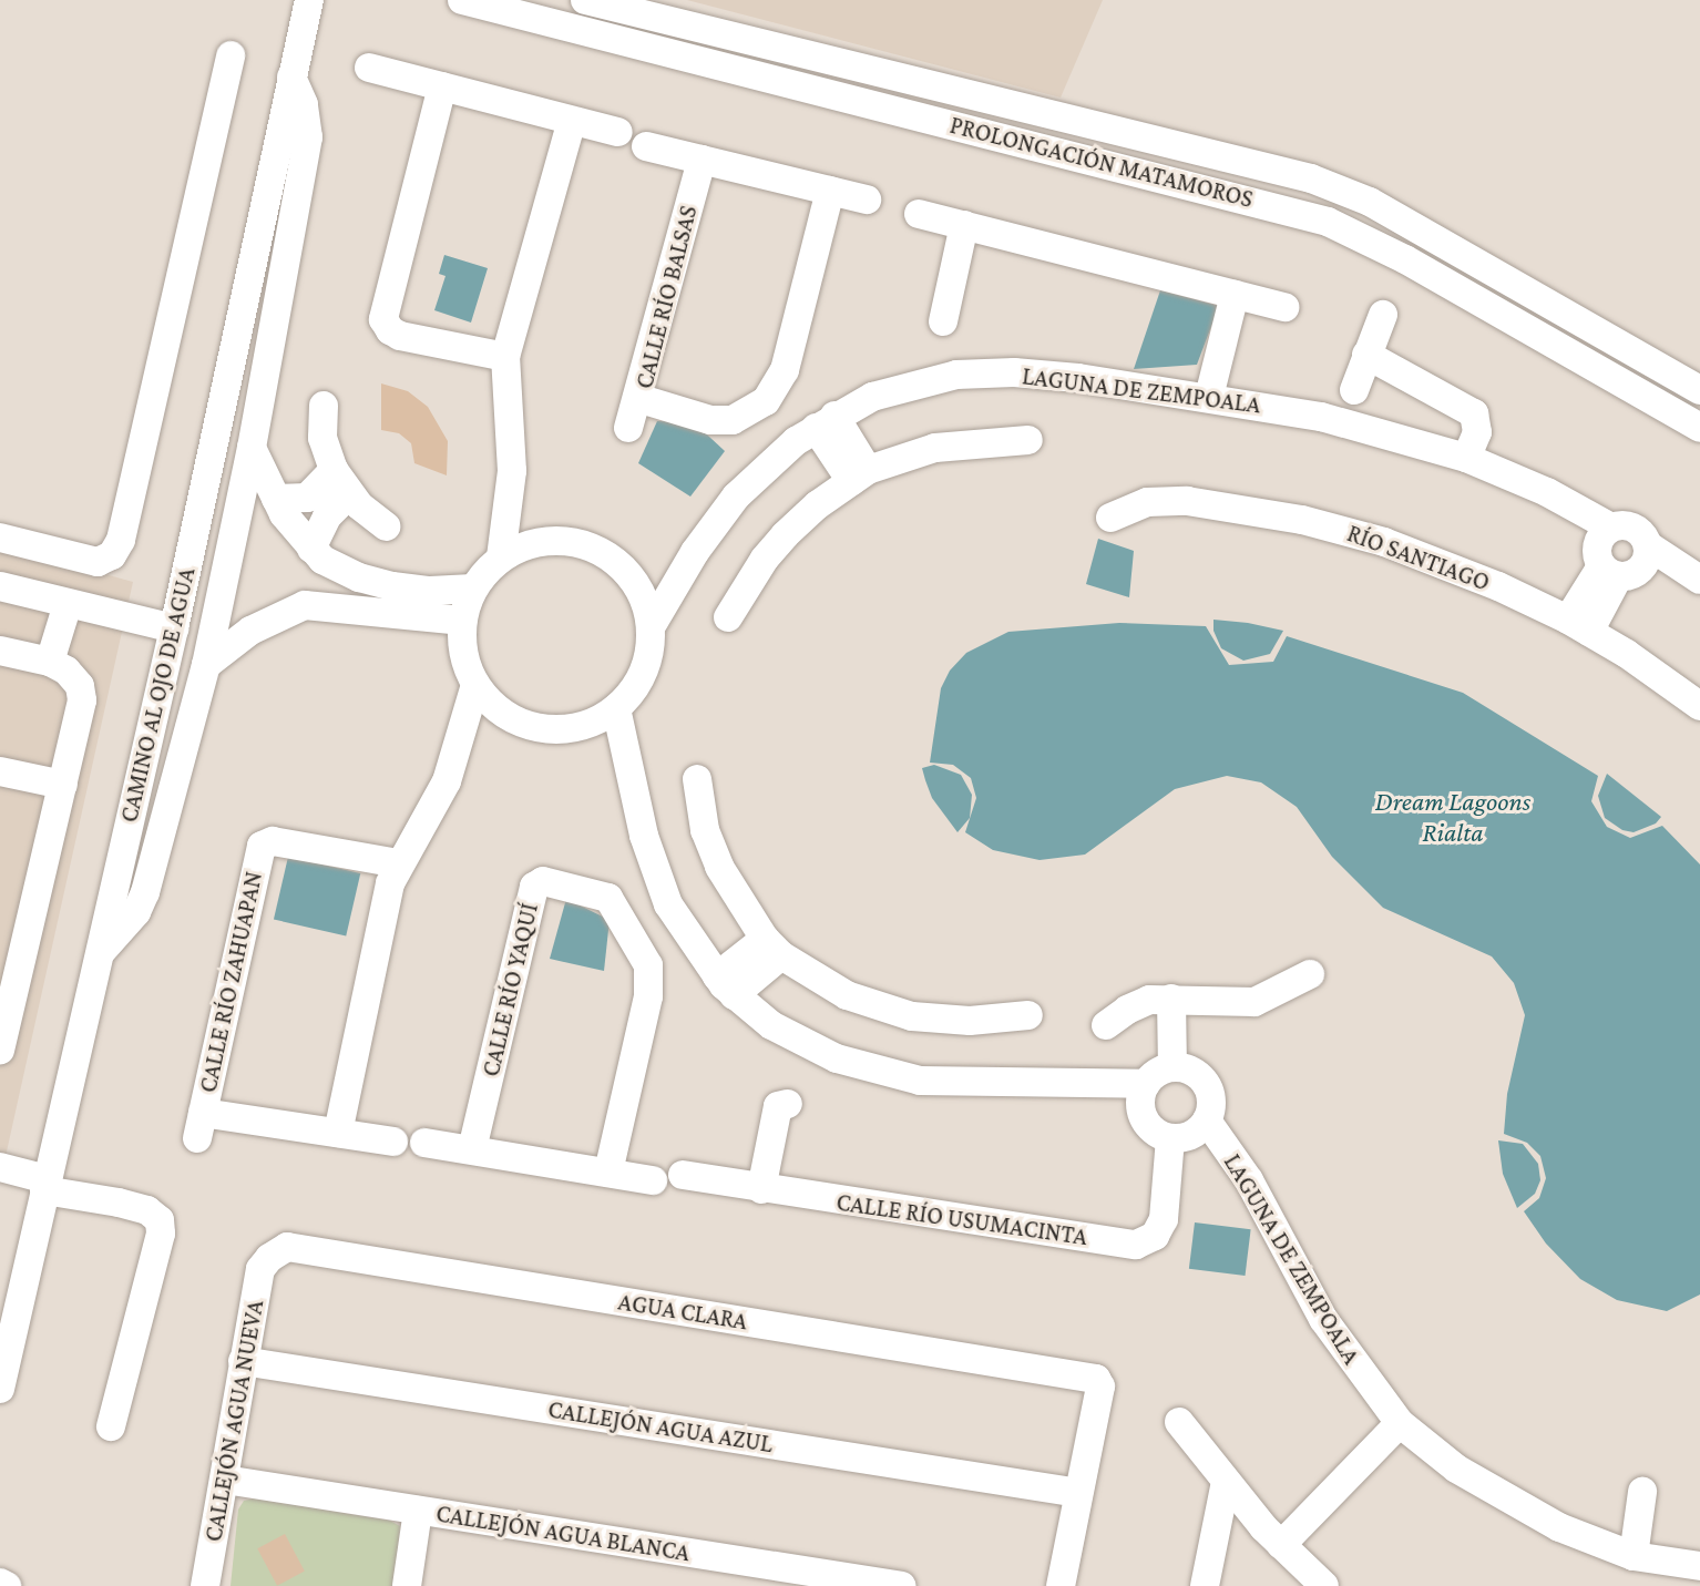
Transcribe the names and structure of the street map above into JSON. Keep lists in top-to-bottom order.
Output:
{
  "streets": {
    "street": [
      "PROLONGACIÓN MATAMOROS",
      "CALLE RÍO BALSAS",
      "LAGUNA DE ZEMPOALA",
      "RÍO SANTIAGO",
      "CAMINO AL OJO DE AGUA",
      "CALLE RÍO ZAHUAPAN",
      "CALLE RÍO YAQUÍ",
      "CALLE RÍO USUMACINTA",
      "AGUA CLARA",
      "CALLEJÓN AGUA NUEVA",
      "CALLEJÓN AGUA AZUL",
      "CALLEJÓN AGUA BLANCA"
    ]
  },
  "crossings": [
    ["LAGUNA DE ZEMPOALA", "CALLE RÍO USUMACINTA"],
    ["AGUA CLARA", "CALLEJÓN AGUA NUEVA"],
    ["AGUA CLARA", "CALLEJÓN AGUA AZUL"],
    ["CALLEJÓN AGUA NUEVA", "CALLEJÓN AGUA AZUL"],
    ["CALLEJÓN AGUA NUEVA", "CALLEJÓN AGUA BLANCA"]
  ],
  "water": ["Dream Lagoons Rialta"]
}
